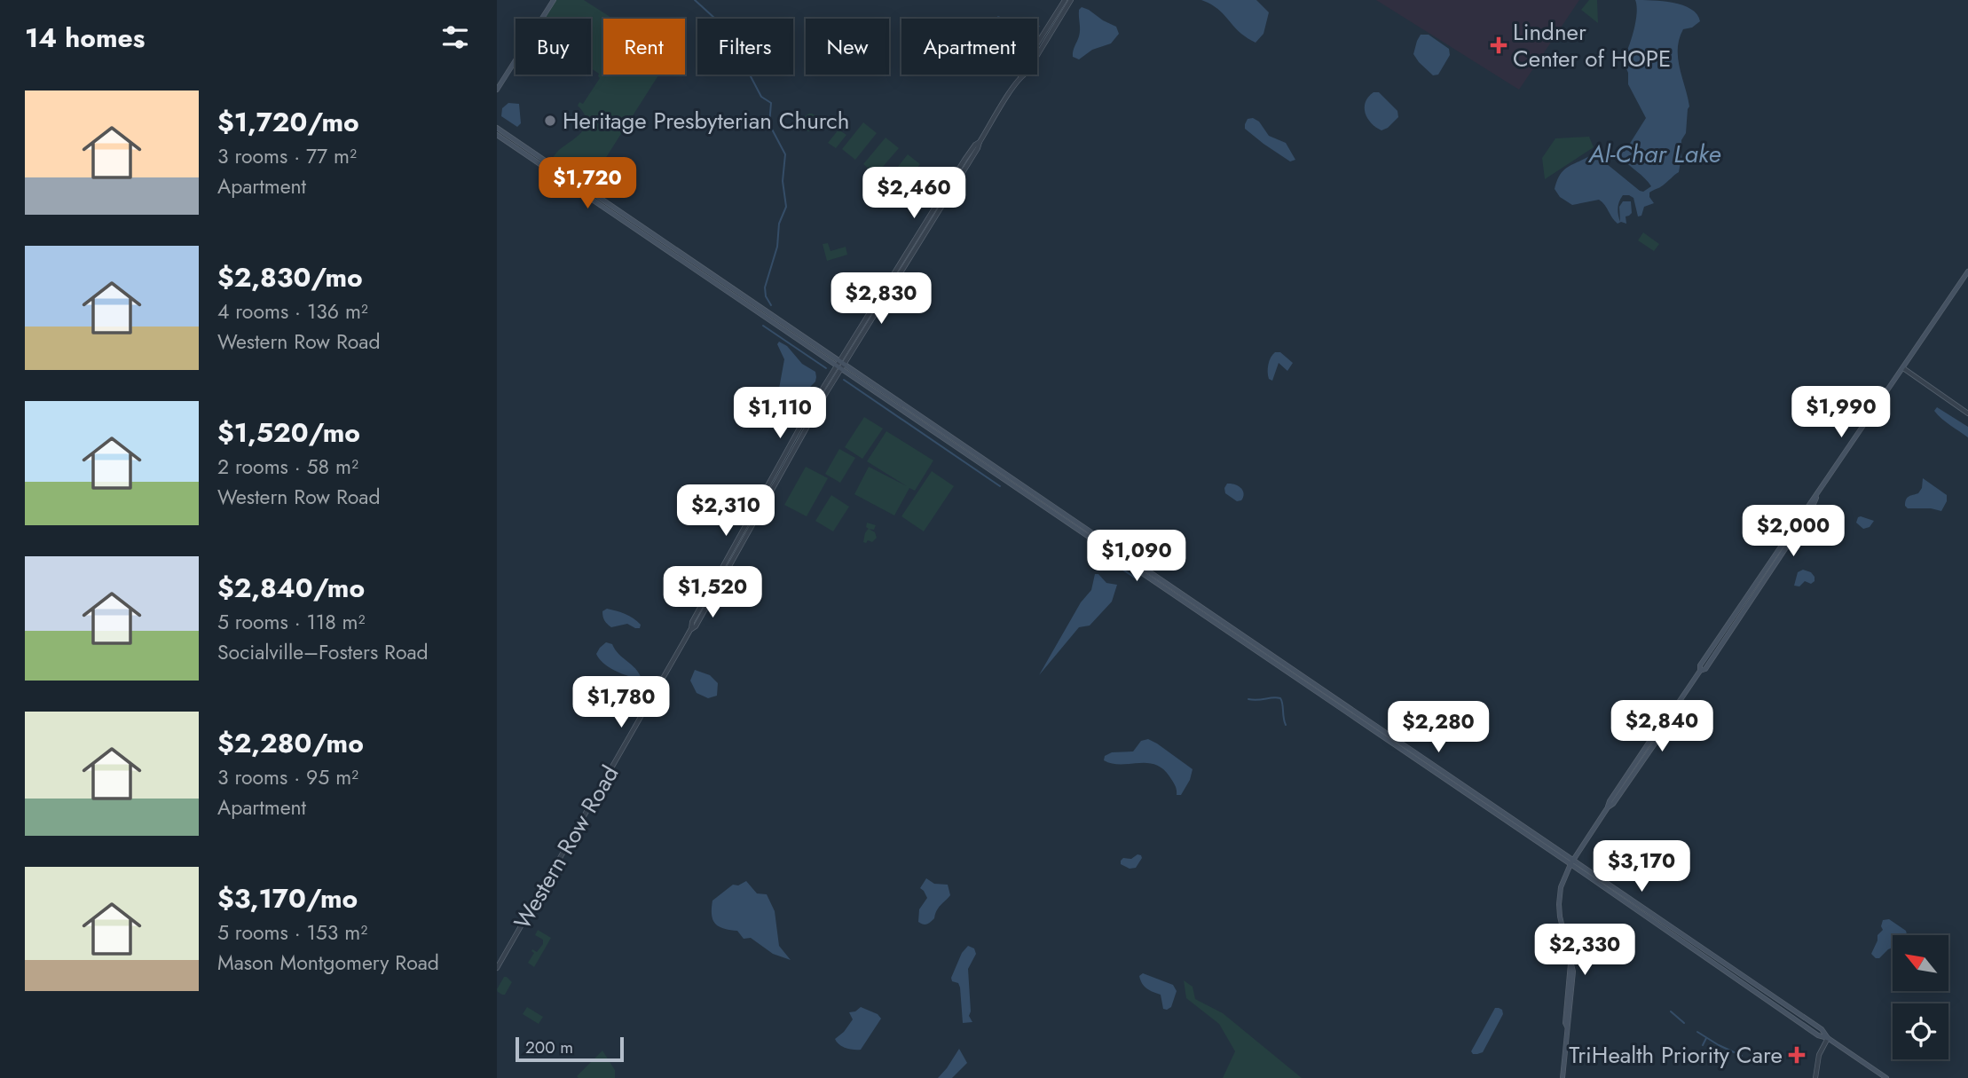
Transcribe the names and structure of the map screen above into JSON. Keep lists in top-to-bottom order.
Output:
{
  "streets": {
    "street": ["Western Row Road"]
  },
  "water": ["Al-Char Lake"],
  "places": {
    "health": ["Lindner Center of HOPE", "TriHealth Priority Care"],
    "other": ["Heritage Presbyterian Church"]
  },
  "scale_bar": "200 m",
  "north": "top left",
  "page": {
    "heading": "14 homes",
    "chip": [
      "Buy",
      "Rent",
      "Filters",
      "New",
      "Apartment"
    ],
    "list": [
      {
        "name": "$1,720/mo",
        "note": "3 rooms · 77 m² · Apartment"
      },
      {
        "name": "$2,830/mo",
        "note": "4 rooms · 136 m² · Western Row Road"
      },
      {
        "name": "$1,520/mo",
        "note": "2 rooms · 58 m² · Western Row Road"
      },
      {
        "name": "$2,840/mo",
        "note": "5 rooms · 118 m² · Socialville–Fosters Road"
      },
      {
        "name": "$2,280/mo",
        "note": "3 rooms · 95 m² · Apartment"
      },
      {
        "name": "$3,170/mo",
        "note": "5 rooms · 153 m² · Mason Montgomery Road"
      }
    ],
    "price": [
      "$1,720",
      "$2,460",
      "$2,830",
      "$1,990",
      "$1,110",
      "$2,310",
      "$2,000",
      "$1,090",
      "$1,520",
      "$1,780",
      "$2,840",
      "$2,280",
      "$3,170",
      "$2,330"
    ],
    "scale": "200 m"
  }
}
